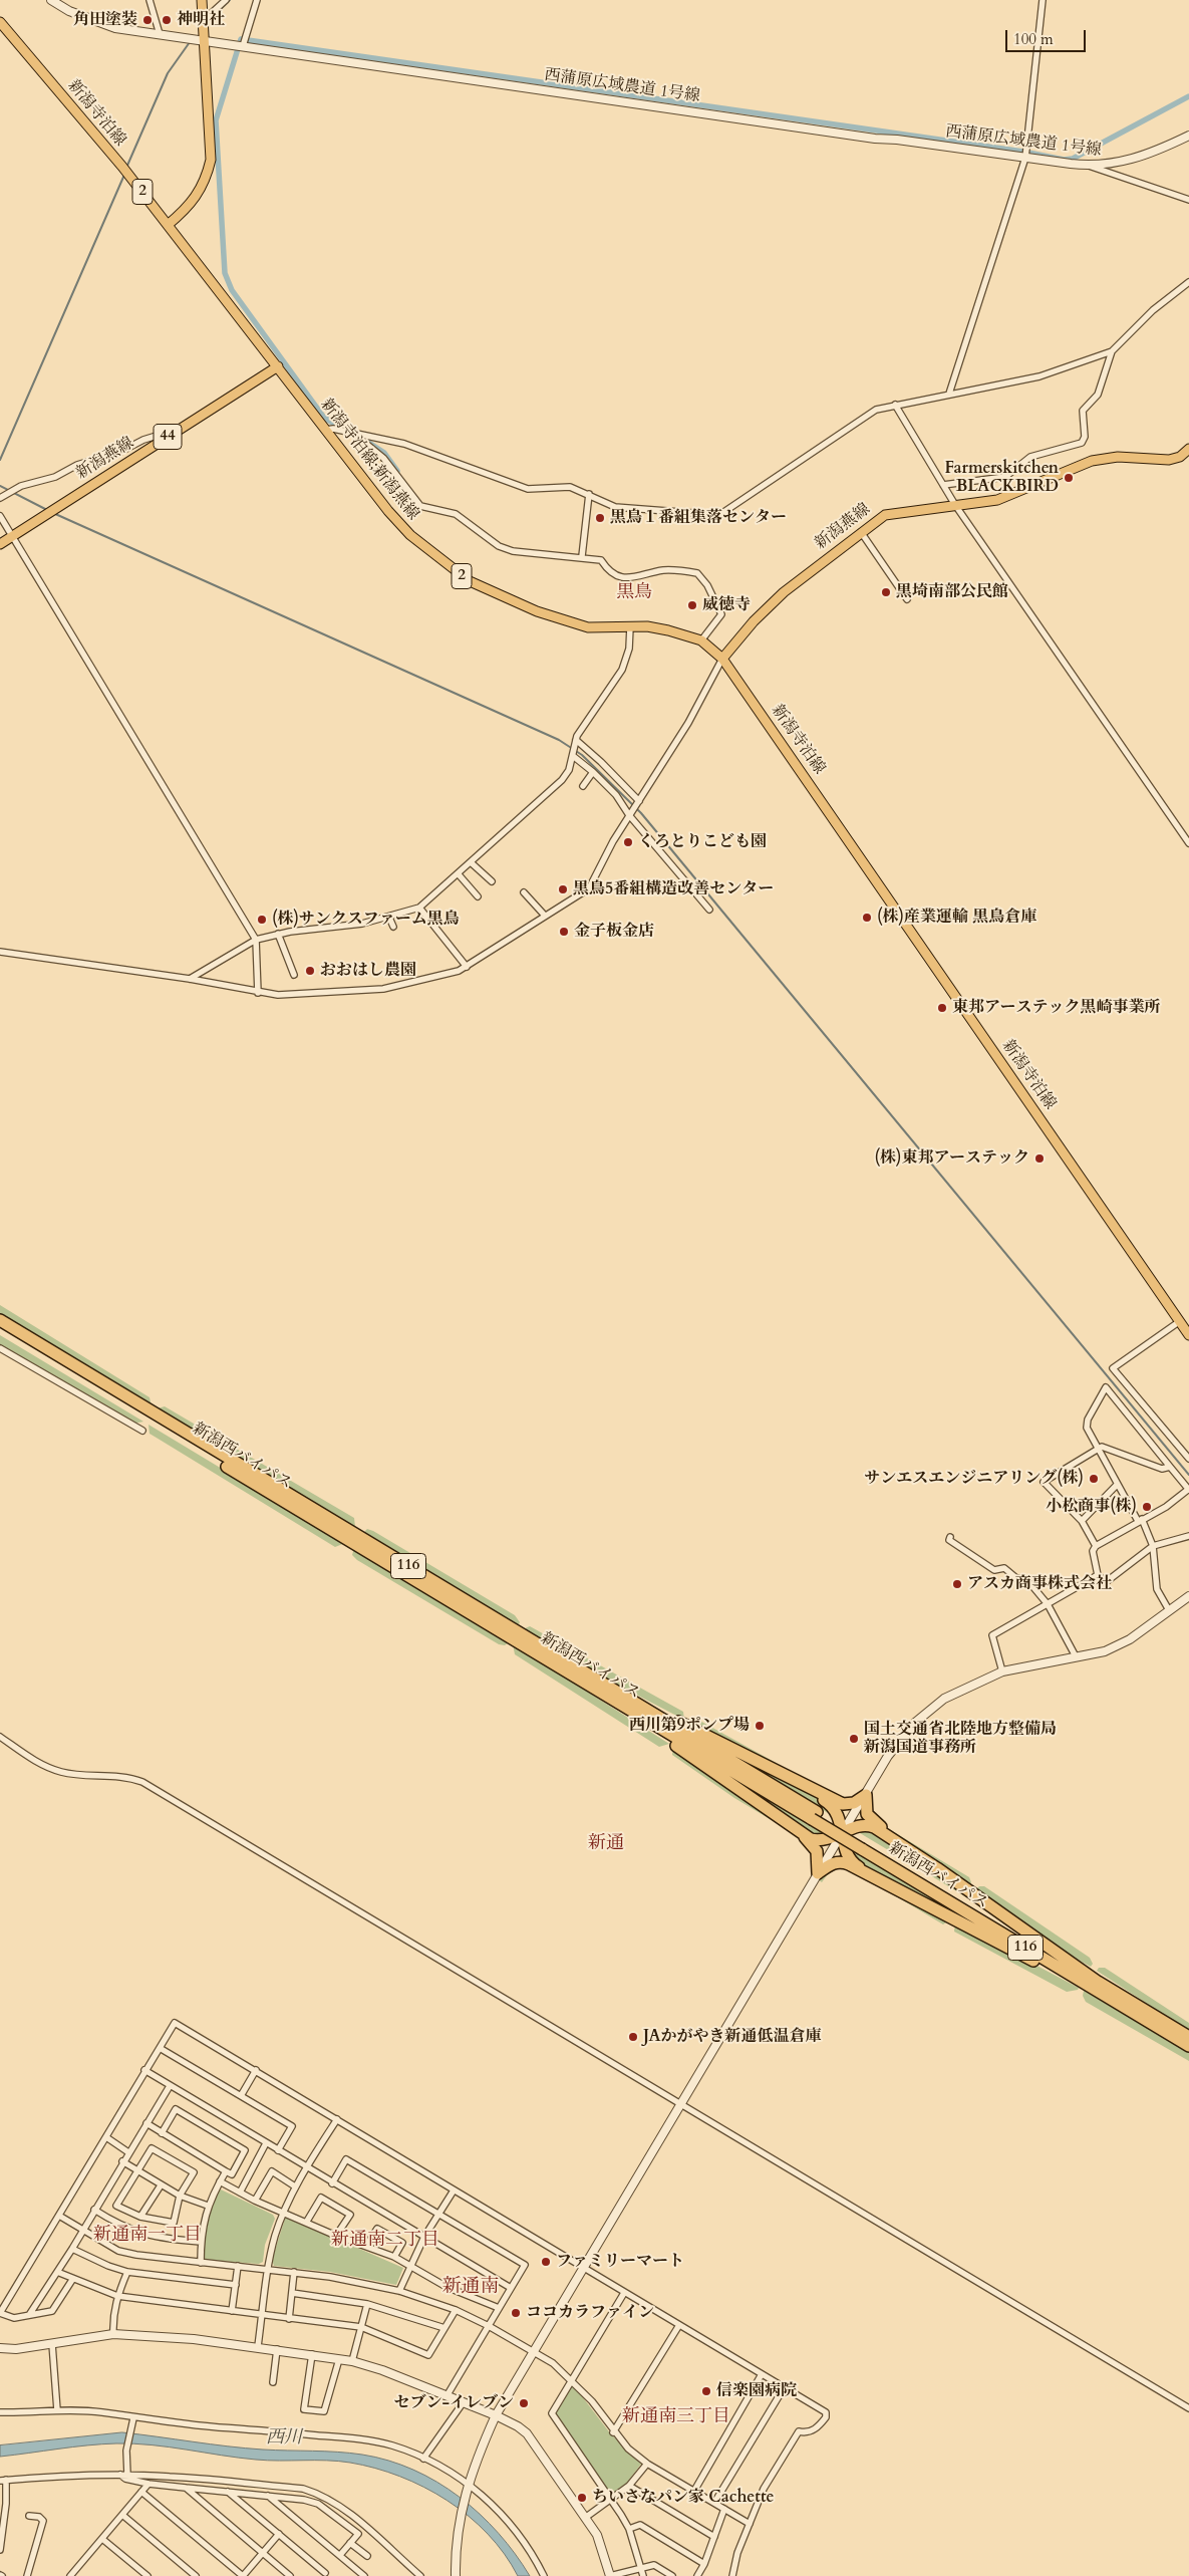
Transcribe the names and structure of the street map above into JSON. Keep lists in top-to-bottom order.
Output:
{
  "streets": {
    "highway": ["新潟西バイパス", "116"],
    "main road": [
      "新潟寺泊線",
      "2",
      "44",
      "新潟燕線",
      "新潟寺泊線;新潟燕線"
    ],
    "street": ["西蒲原広域農道 1号線"]
  },
  "crossings": [
    ["新潟寺泊線", "新潟燕線"],
    ["新潟寺泊線", "新潟寺泊線;新潟燕線"],
    ["新潟燕線", "新潟寺泊線;新潟燕線"]
  ],
  "districts": [
    "黒鳥",
    "新通",
    "新通南一丁目",
    "新通南二丁目",
    "新通南",
    "新通南三丁目"
  ],
  "water": ["西川"],
  "places": [
    "角田塗装",
    "神明社",
    "Farmerskitchen BLACKBIRD",
    "黒鳥１番組集落センター",
    "黒埼南部公民館",
    "威徳寺",
    "くろとりこども園",
    "黒鳥5番組構造改善センター",
    "(株)産業運輸 黒鳥倉庫",
    "(株)サンクスファーム黒鳥",
    "金子板金店",
    "おおはし農園",
    "東邦アーステック黒崎事業所",
    "(株)東邦アーステック",
    "サンエスエンジニアリング(株)",
    "小松商事(株)",
    "アスカ商事株式会社",
    "西川第9ポンプ場",
    "国土交通省北陸地方整備局 新潟国道事務所",
    "JAかがやき新通低温倉庫",
    "ファミリーマート",
    "ココカラファイン",
    "信楽園病院",
    "セブン-イレブン",
    "ちいさなパン家 Cachette"
  ],
  "scale_bar": "100 m"
}
